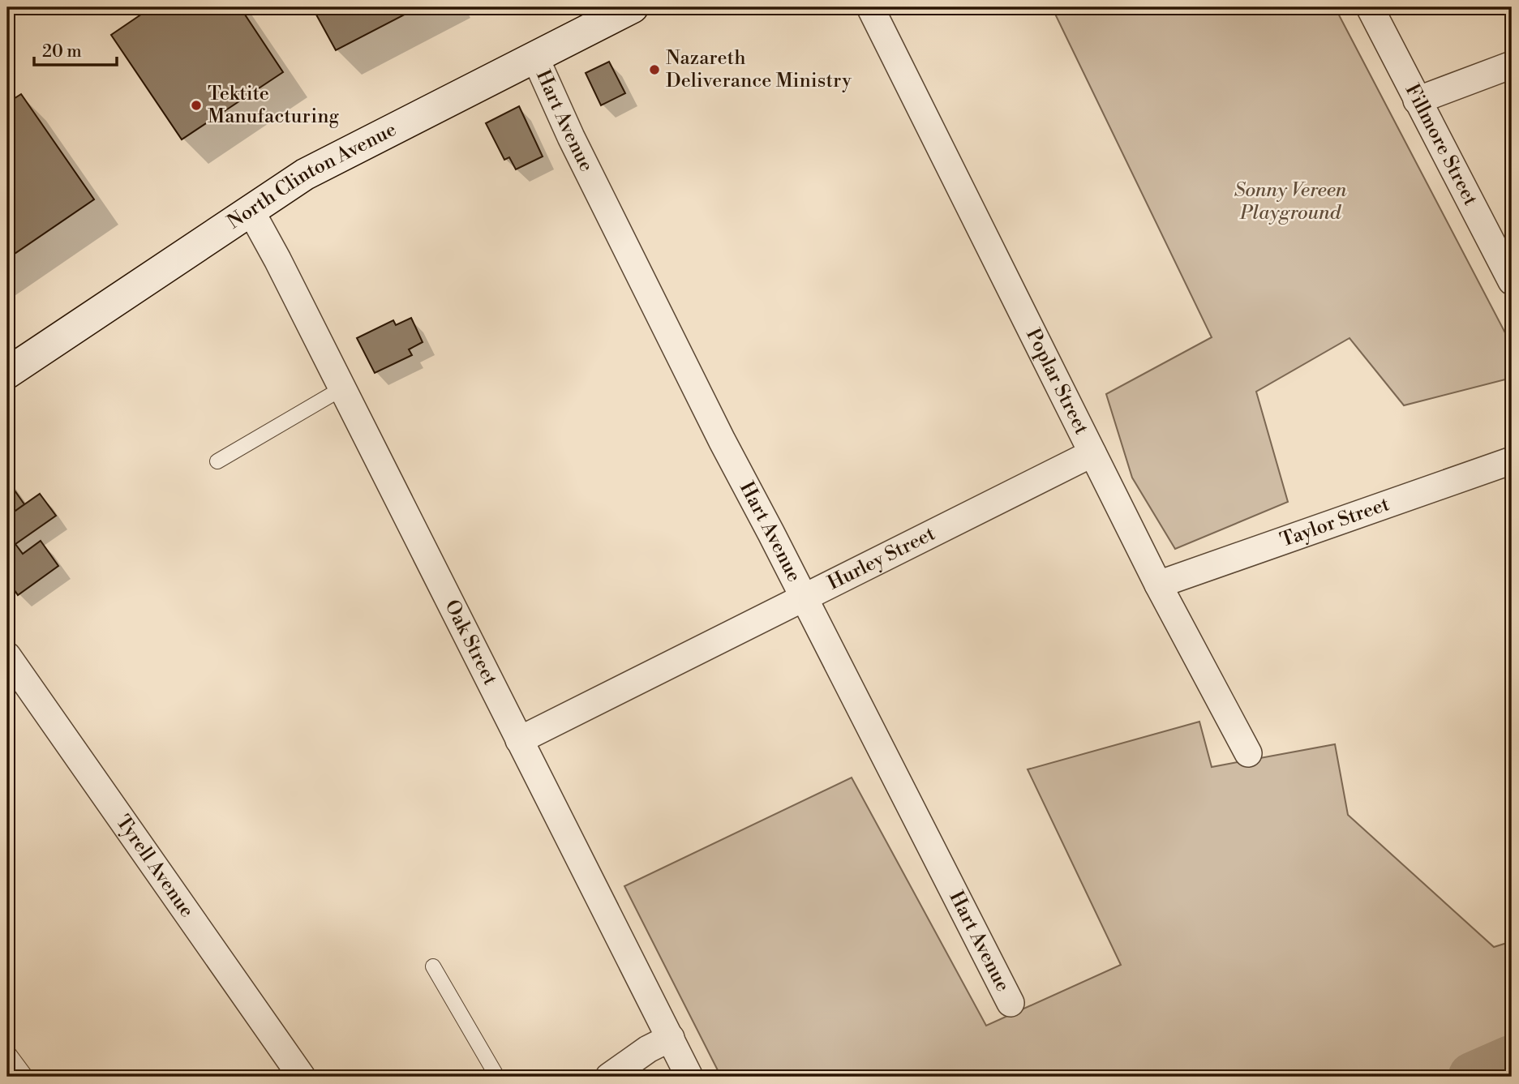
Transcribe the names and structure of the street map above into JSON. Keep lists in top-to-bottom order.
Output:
{
  "streets": {
    "street": [
      "Hart Avenue",
      "Fillmore Street",
      "North Clinton Avenue",
      "Poplar Street",
      "Taylor Street",
      "Hurley Street",
      "Oak Street",
      "Tyrell Avenue"
    ]
  },
  "crossings": [
    ["Hart Avenue", "North Clinton Avenue"],
    ["Hart Avenue", "Hurley Street"],
    ["North Clinton Avenue", "Oak Street"],
    ["Poplar Street", "Taylor Street"],
    ["Poplar Street", "Hurley Street"],
    ["Hurley Street", "Oak Street"]
  ],
  "parks": ["Sonny Vereen Playground"],
  "places": ["Nazareth Deliverance Ministry", "Tektite Manufacturing"],
  "scale_bar": "20 m"
}
